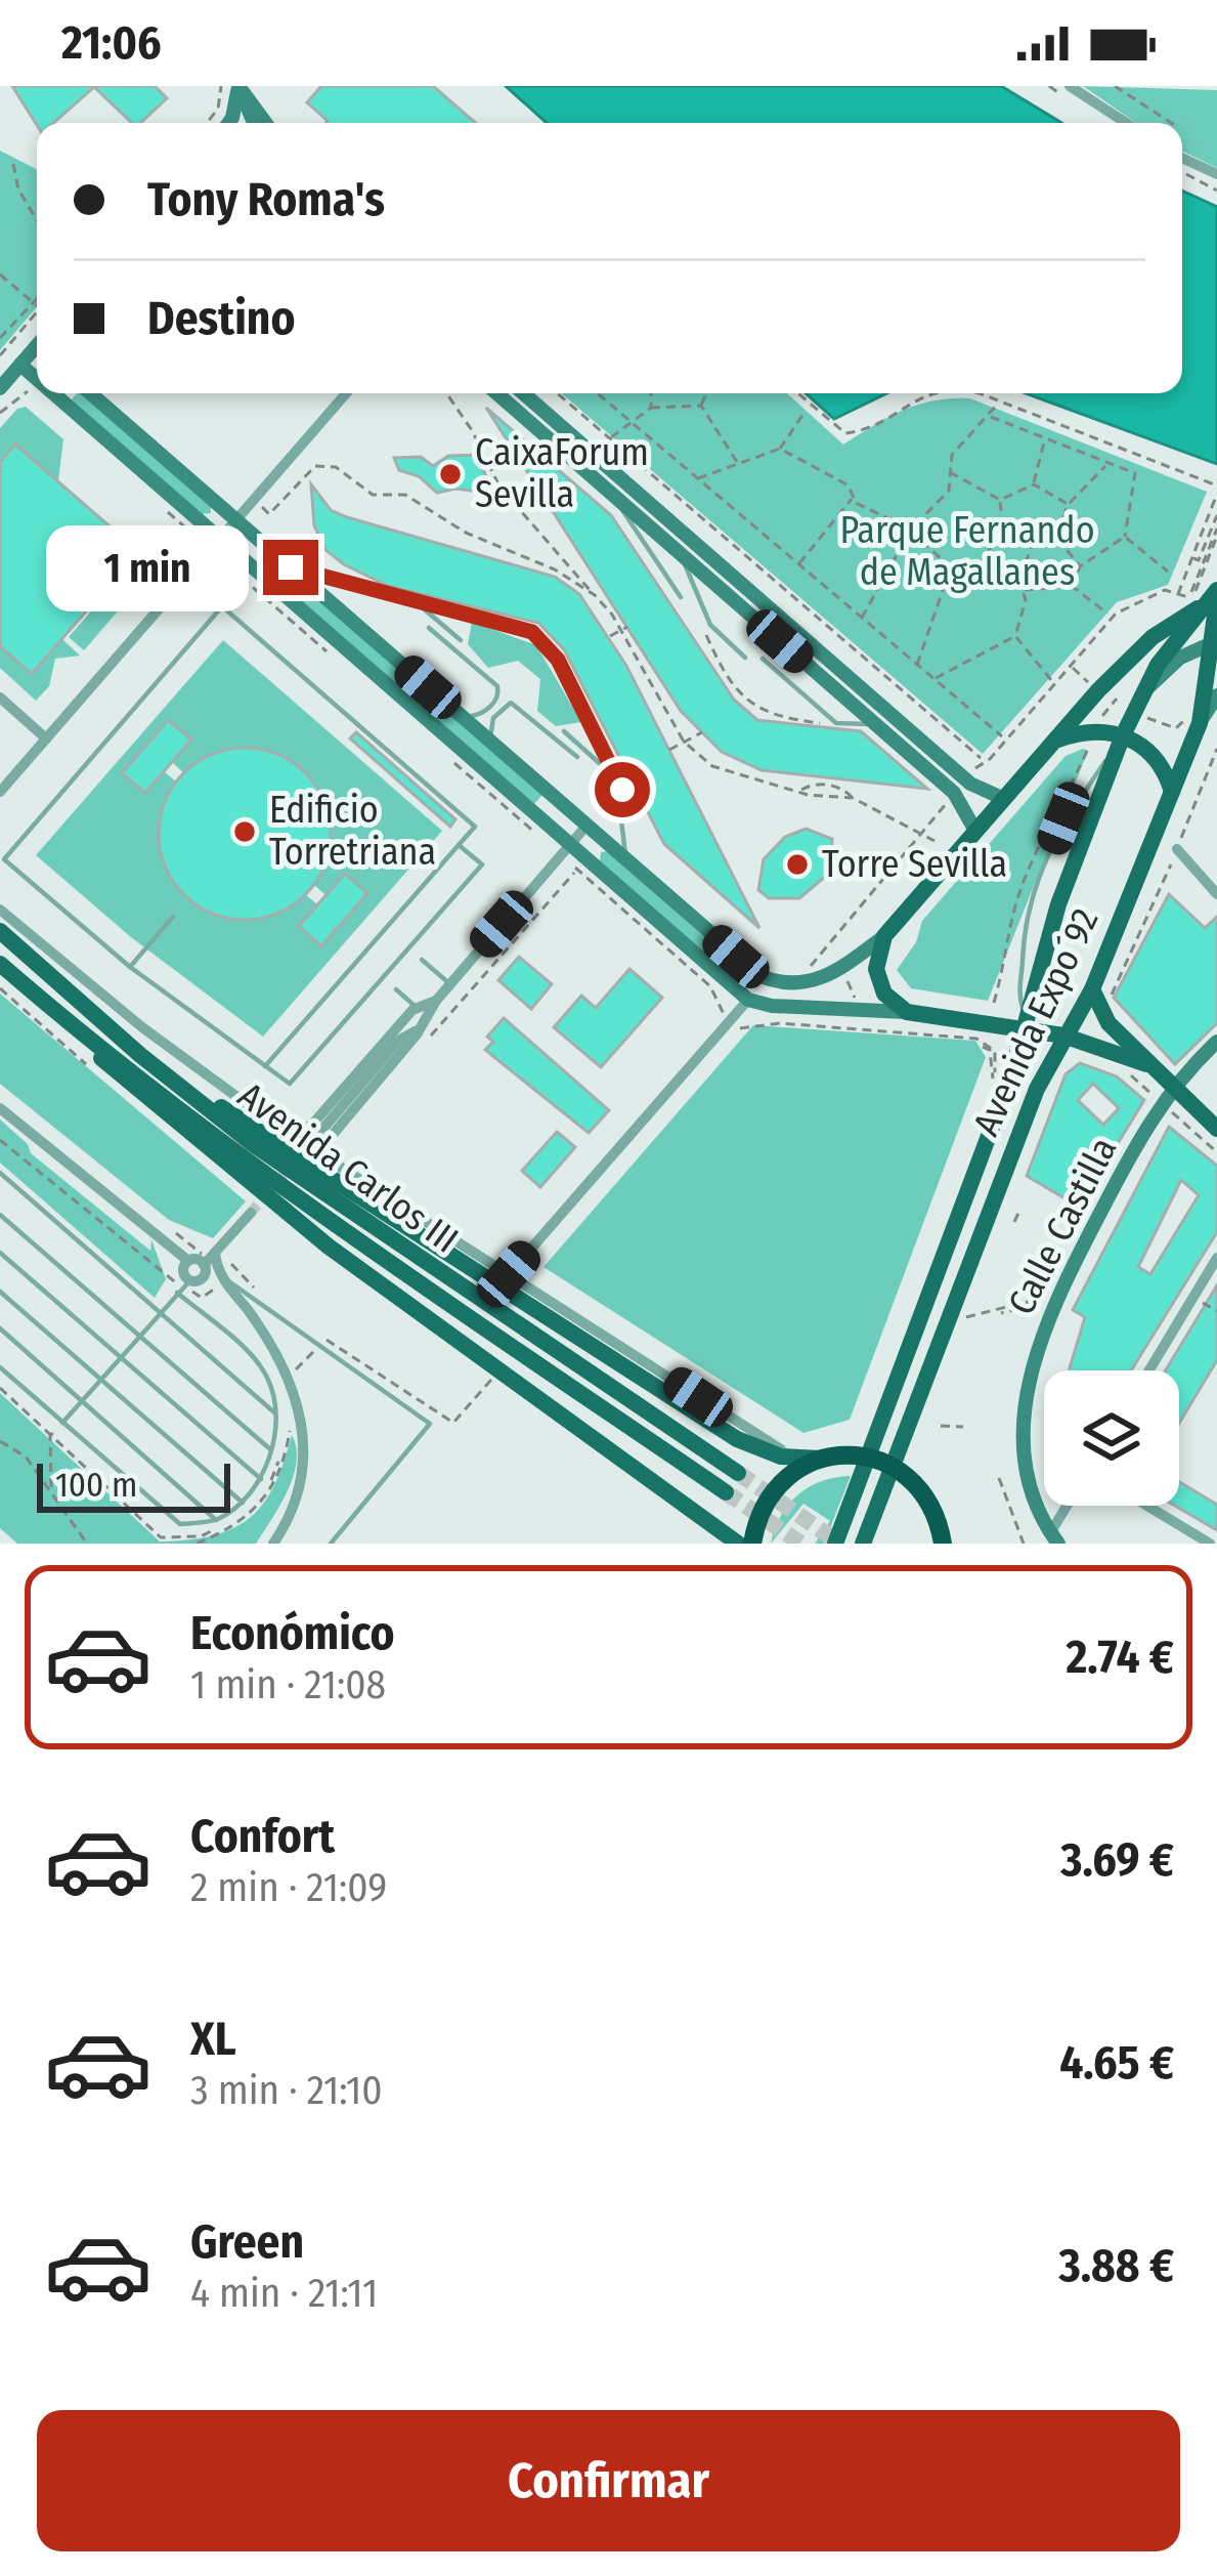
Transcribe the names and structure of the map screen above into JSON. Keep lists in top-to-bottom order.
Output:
{
  "streets": {
    "main road": ["Avenida Expo´92", "Avenida Carlos III"],
    "street": ["Calle Castilla"]
  },
  "parks": ["Parque Fernando de Magallanes"],
  "places": ["CaixaForum Sevilla", "Edificio Torretriana", "Torre Sevilla"],
  "scale_bar": "100 m",
  "page": {
    "status": "21:06",
    "banner": ["Tony Roma's", "Destino"],
    "bubble": "1 min",
    "scale": "100 m",
    "list": [
      {
        "name": "Económico",
        "note": "1 min · 21:08",
        "value": "2.74 €"
      },
      {
        "name": "Confort",
        "note": "2 min · 21:09",
        "value": "3.69 €"
      },
      {
        "name": "XL",
        "note": "3 min · 21:10",
        "value": "4.65 €"
      },
      {
        "name": "Green",
        "note": "4 min · 21:11",
        "value": "3.88 €"
      }
    ],
    "buttons": "Confirmar"
  }
}
